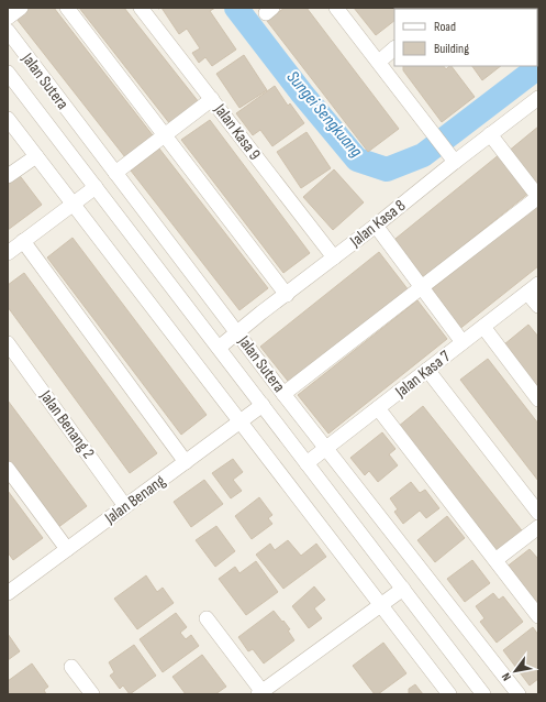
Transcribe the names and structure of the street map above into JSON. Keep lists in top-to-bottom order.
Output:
{
  "streets": {
    "street": [
      "Jalan Sutera",
      "Jalan Kasa 9",
      "Jalan Kasa 8",
      "Jalan Kasa 7",
      "Jalan Benang 2",
      "Jalan Benang"
    ]
  },
  "crossings": [
    ["Jalan Sutera", "Jalan Kasa 8"],
    ["Jalan Sutera", "Jalan Kasa 7"],
    ["Jalan Sutera", "Jalan Benang"],
    ["Jalan Kasa 9", "Jalan Kasa 8"],
    ["Jalan Benang 2", "Jalan Benang"]
  ],
  "water": ["Sungei Sengkuang"],
  "legend": ["Road", "Building"],
  "north": "bottom left"
}
